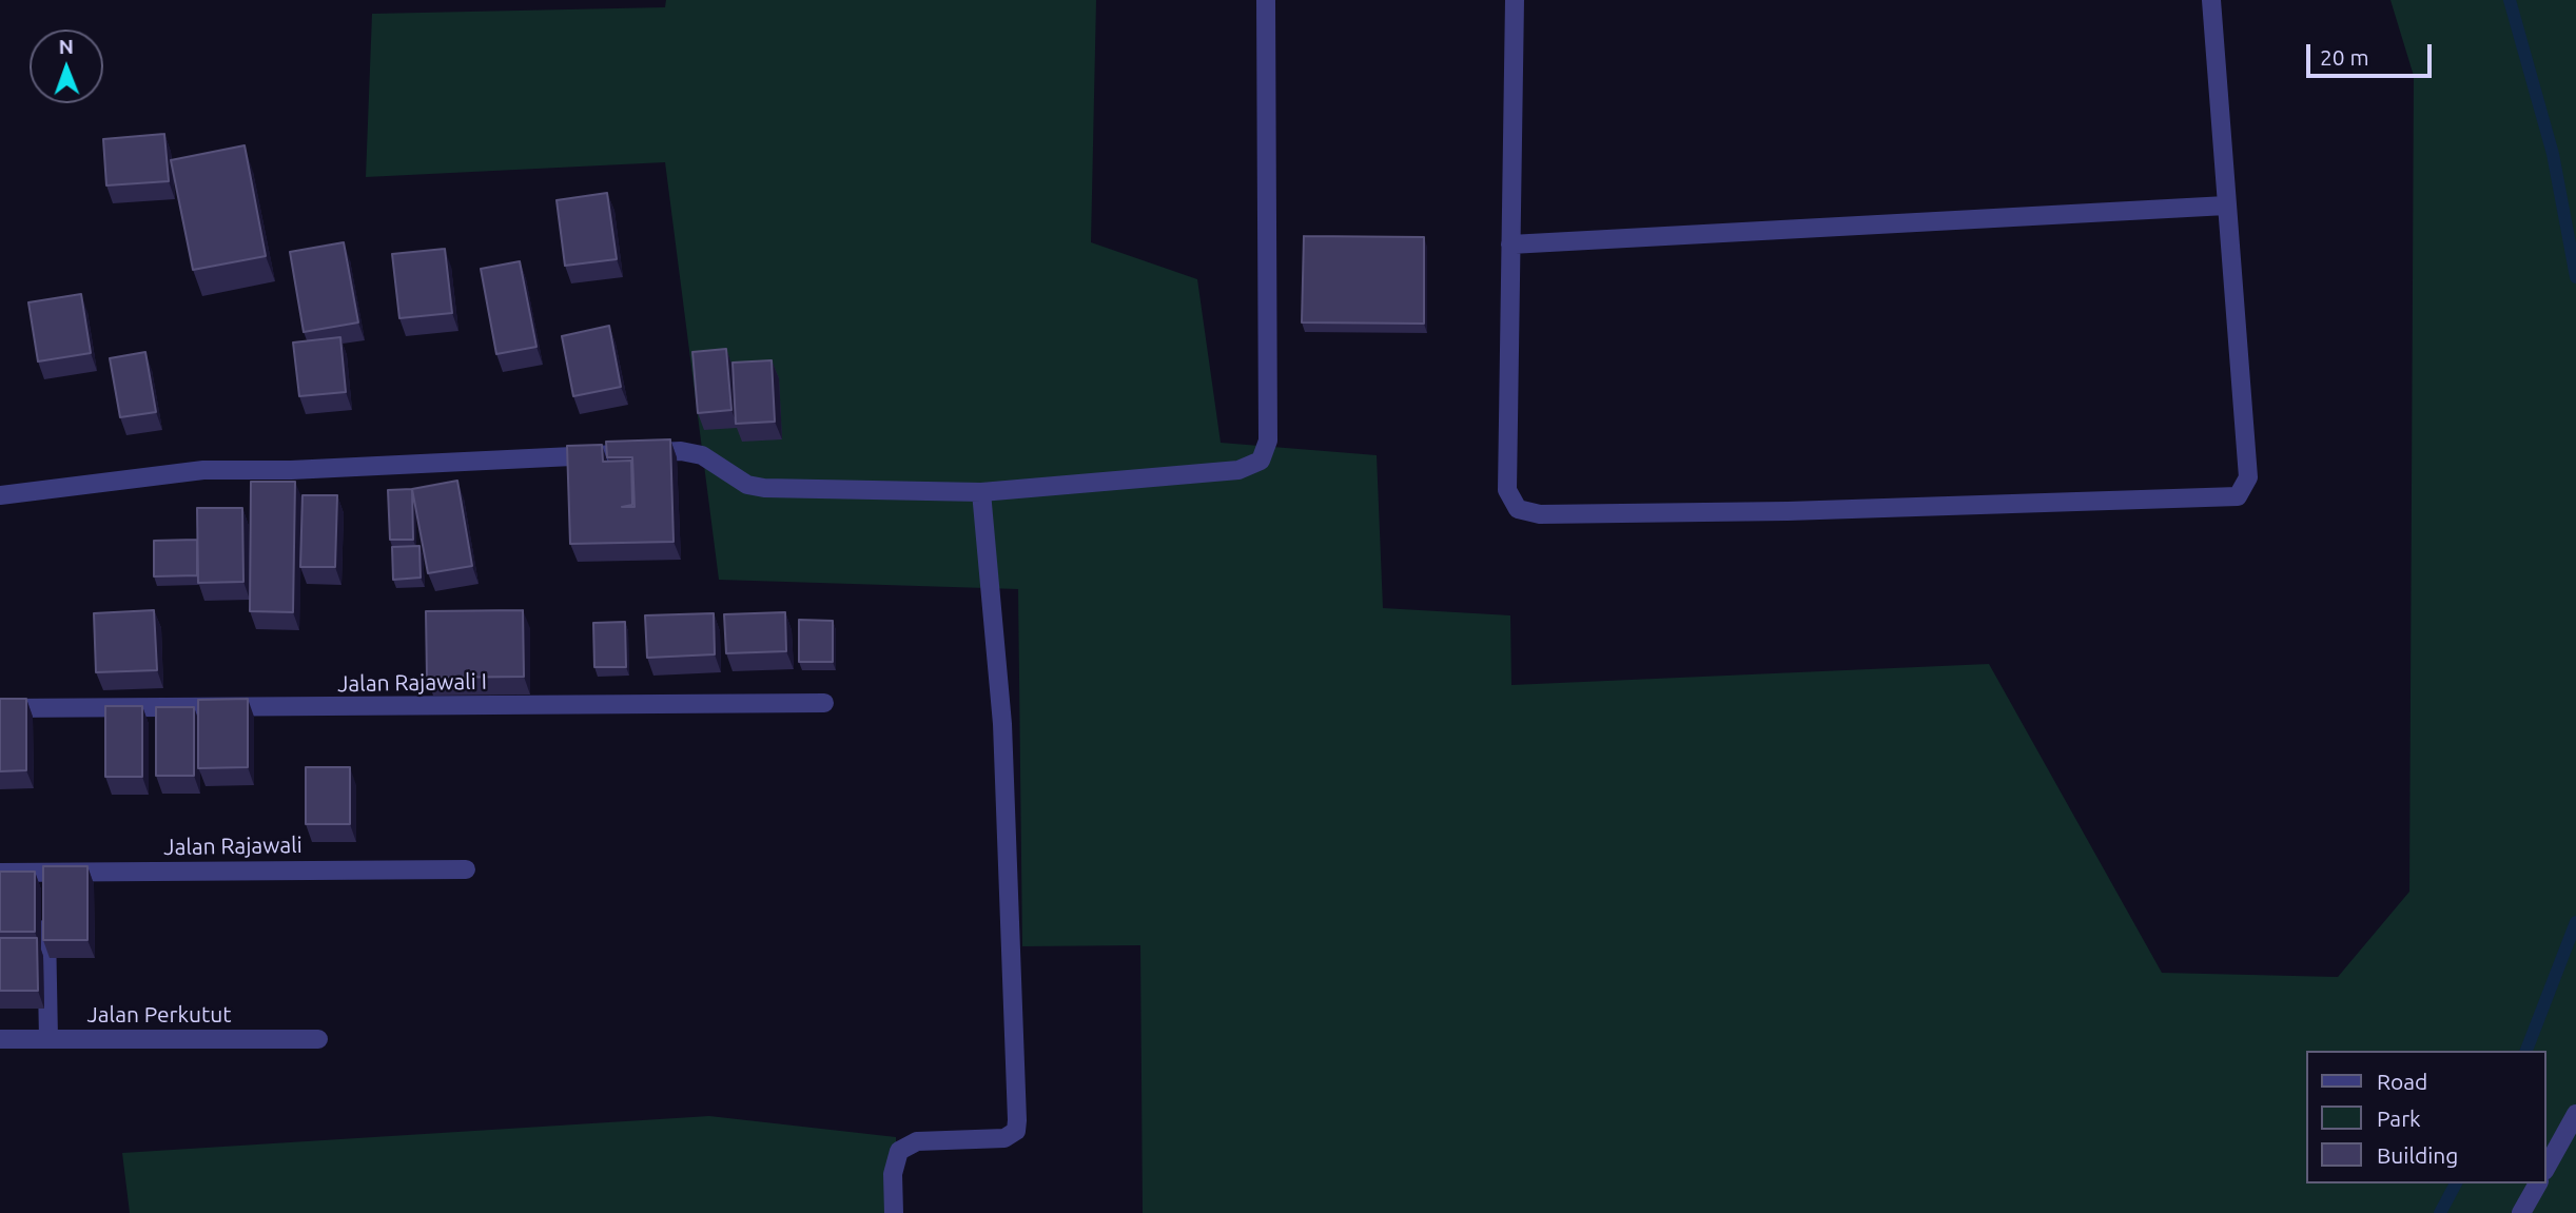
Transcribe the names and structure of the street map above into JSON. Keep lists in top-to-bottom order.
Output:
{
  "streets": {
    "street": ["Jalan Rajawali I", "Jalan Rajawali", "Jalan Perkutut"]
  },
  "legend": ["Road", "Park", "Building"],
  "scale_bar": "20 m",
  "north": "top"
}
